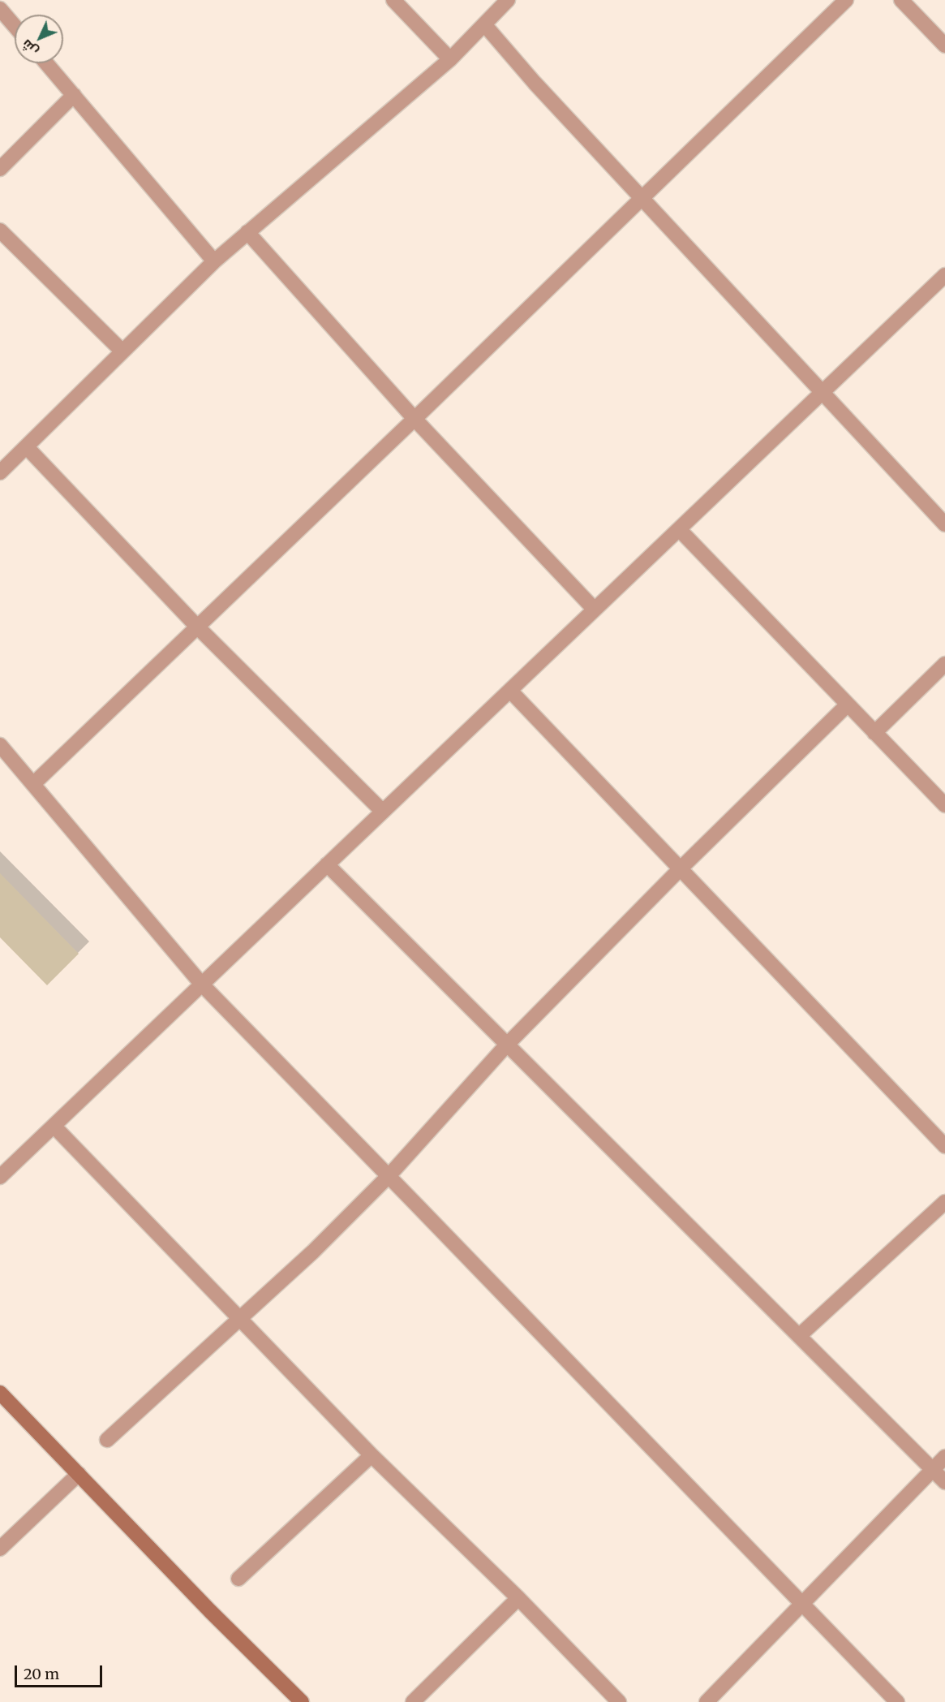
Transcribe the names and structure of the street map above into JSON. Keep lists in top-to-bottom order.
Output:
{
  "scale_bar": "20 m",
  "north": "bottom left"
}
